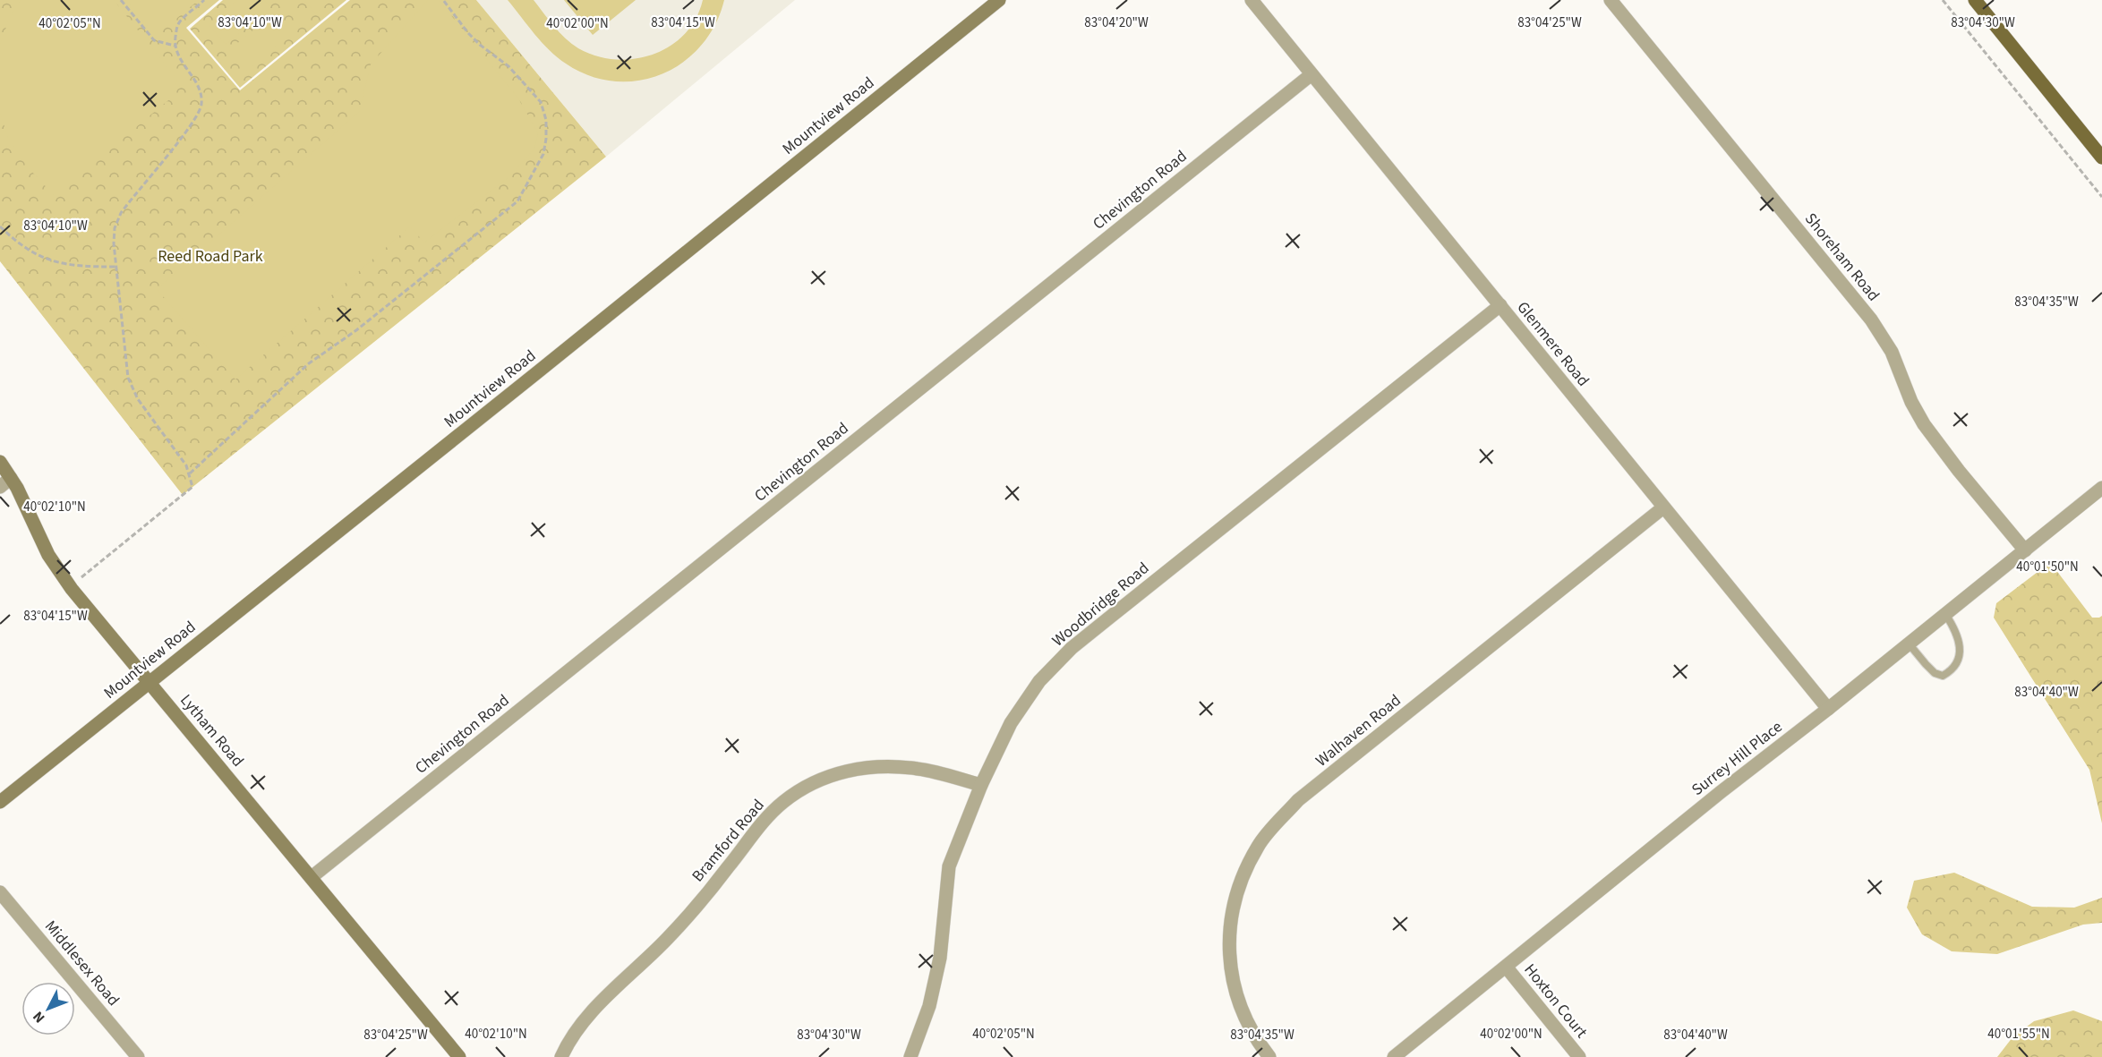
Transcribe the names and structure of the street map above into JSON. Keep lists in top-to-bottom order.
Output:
{
  "streets": {
    "street": [
      "Mountview Road",
      "Chevington Road",
      "Shoreham Road",
      "Glenmere Road",
      "Woodbridge Road",
      "Lytham Road",
      "Walhaven Road",
      "Surrey Hill Place",
      "Bramford Road",
      "Middlesex Road",
      "Hoxton Court"
    ]
  },
  "crossings": [
    ["Mountview Road", "Lytham Road"],
    ["Chevington Road", "Glenmere Road"],
    ["Chevington Road", "Lytham Road"],
    ["Shoreham Road", "Surrey Hill Place"],
    ["Glenmere Road", "Woodbridge Road"],
    ["Glenmere Road", "Walhaven Road"],
    ["Glenmere Road", "Surrey Hill Place"],
    ["Woodbridge Road", "Bramford Road"],
    ["Surrey Hill Place", "Hoxton Court"]
  ],
  "parks": ["Reed Road Park"],
  "north": "bottom left",
  "coordinates": [
    "83°04'10\"W",
    "83°04'15\"W",
    "83°04'20\"W",
    "83°04'25\"W",
    "83°04'30\"W",
    "40°02'05\"N",
    "40°02'00\"N",
    "83°04'35\"W",
    "40°02'10\"N",
    "40°01'50\"N",
    "83°04'40\"W",
    "40°01'55\"N"
  ]
}
